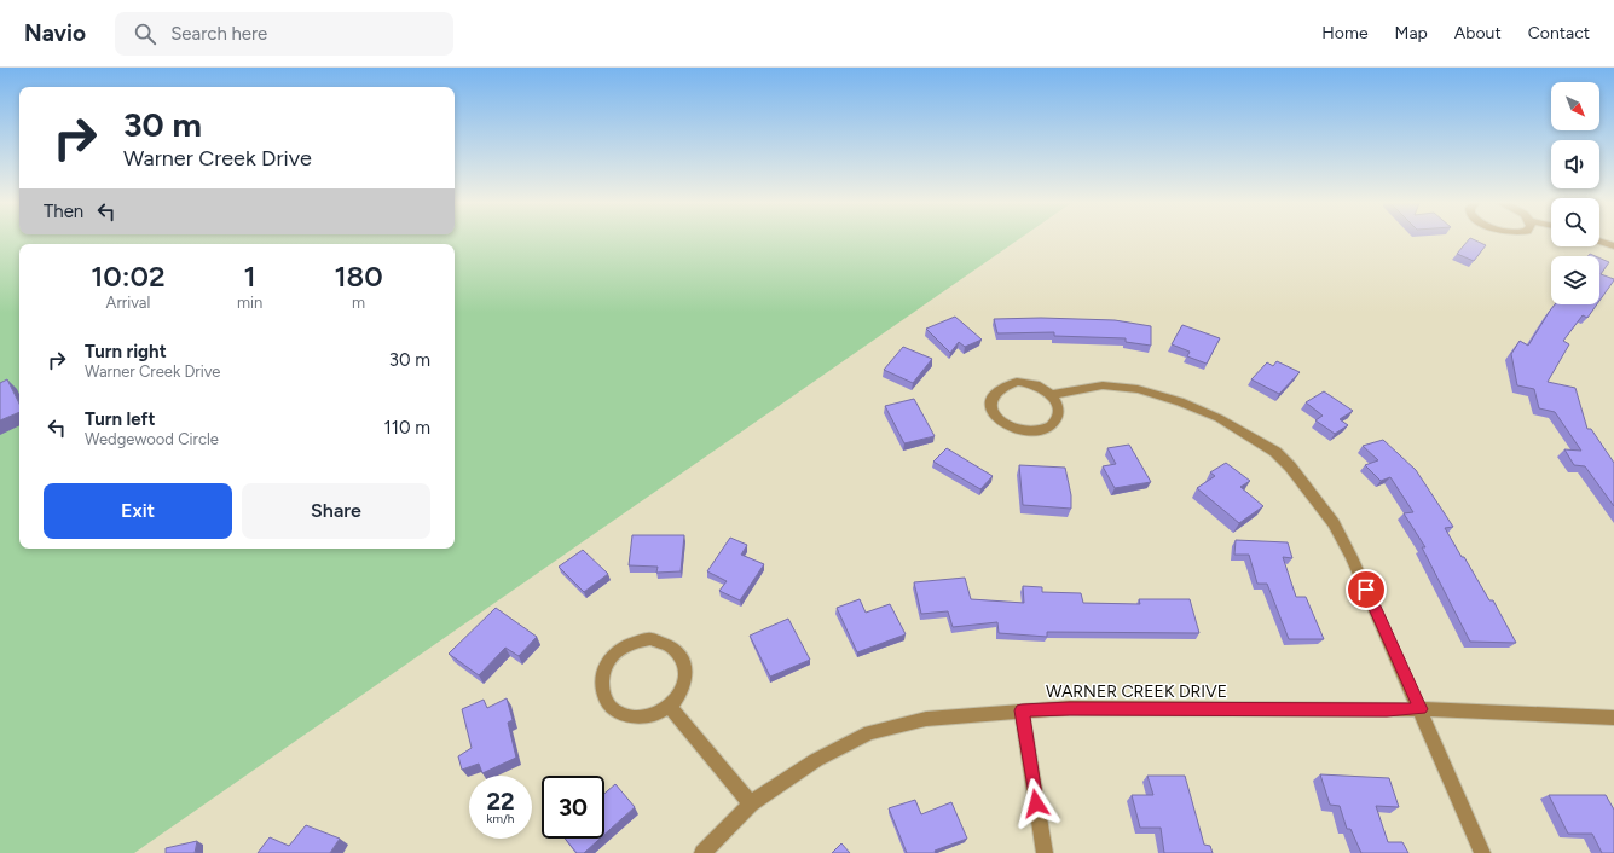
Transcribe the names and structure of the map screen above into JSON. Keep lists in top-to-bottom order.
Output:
{
  "streets": {
    "street": ["WARNER CREEK DRIVE"]
  },
  "north": "bottom right",
  "page": {
    "header": "Navio",
    "search": "Search here",
    "nav": [
      "Home",
      "Map",
      "About",
      "Contact"
    ],
    "turn": ["30 m", "Warner Creek Drive"],
    "then": "Then",
    "eta": [
      "10:02",
      "Arrival",
      "1",
      "min",
      "180",
      "m"
    ],
    "list": [
      {
        "name": "Turn right",
        "note": "Warner Creek Drive",
        "value": "30 m"
      },
      {
        "name": "Turn left",
        "note": "Wedgewood Circle",
        "value": "110 m"
      }
    ],
    "buttons": ["Exit", "Share"],
    "speed": "22 km/h",
    "limit": "30"
  }
}
